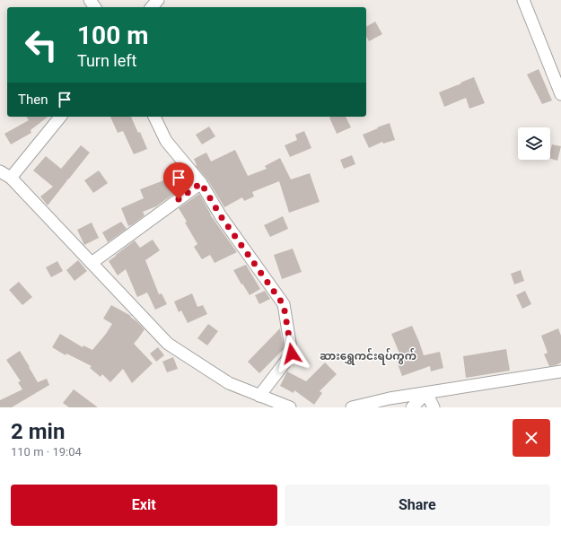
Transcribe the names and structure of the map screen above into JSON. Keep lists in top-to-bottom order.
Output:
{
  "districts": ["ဆားရွှေကင်းရပ်ကွက်"],
  "page": {
    "turn": ["100 m", "Turn left"],
    "then": "Then",
    "heading": ["2 min", "110 m · 19:04"],
    "buttons": ["Exit", "Share"]
  }
}
